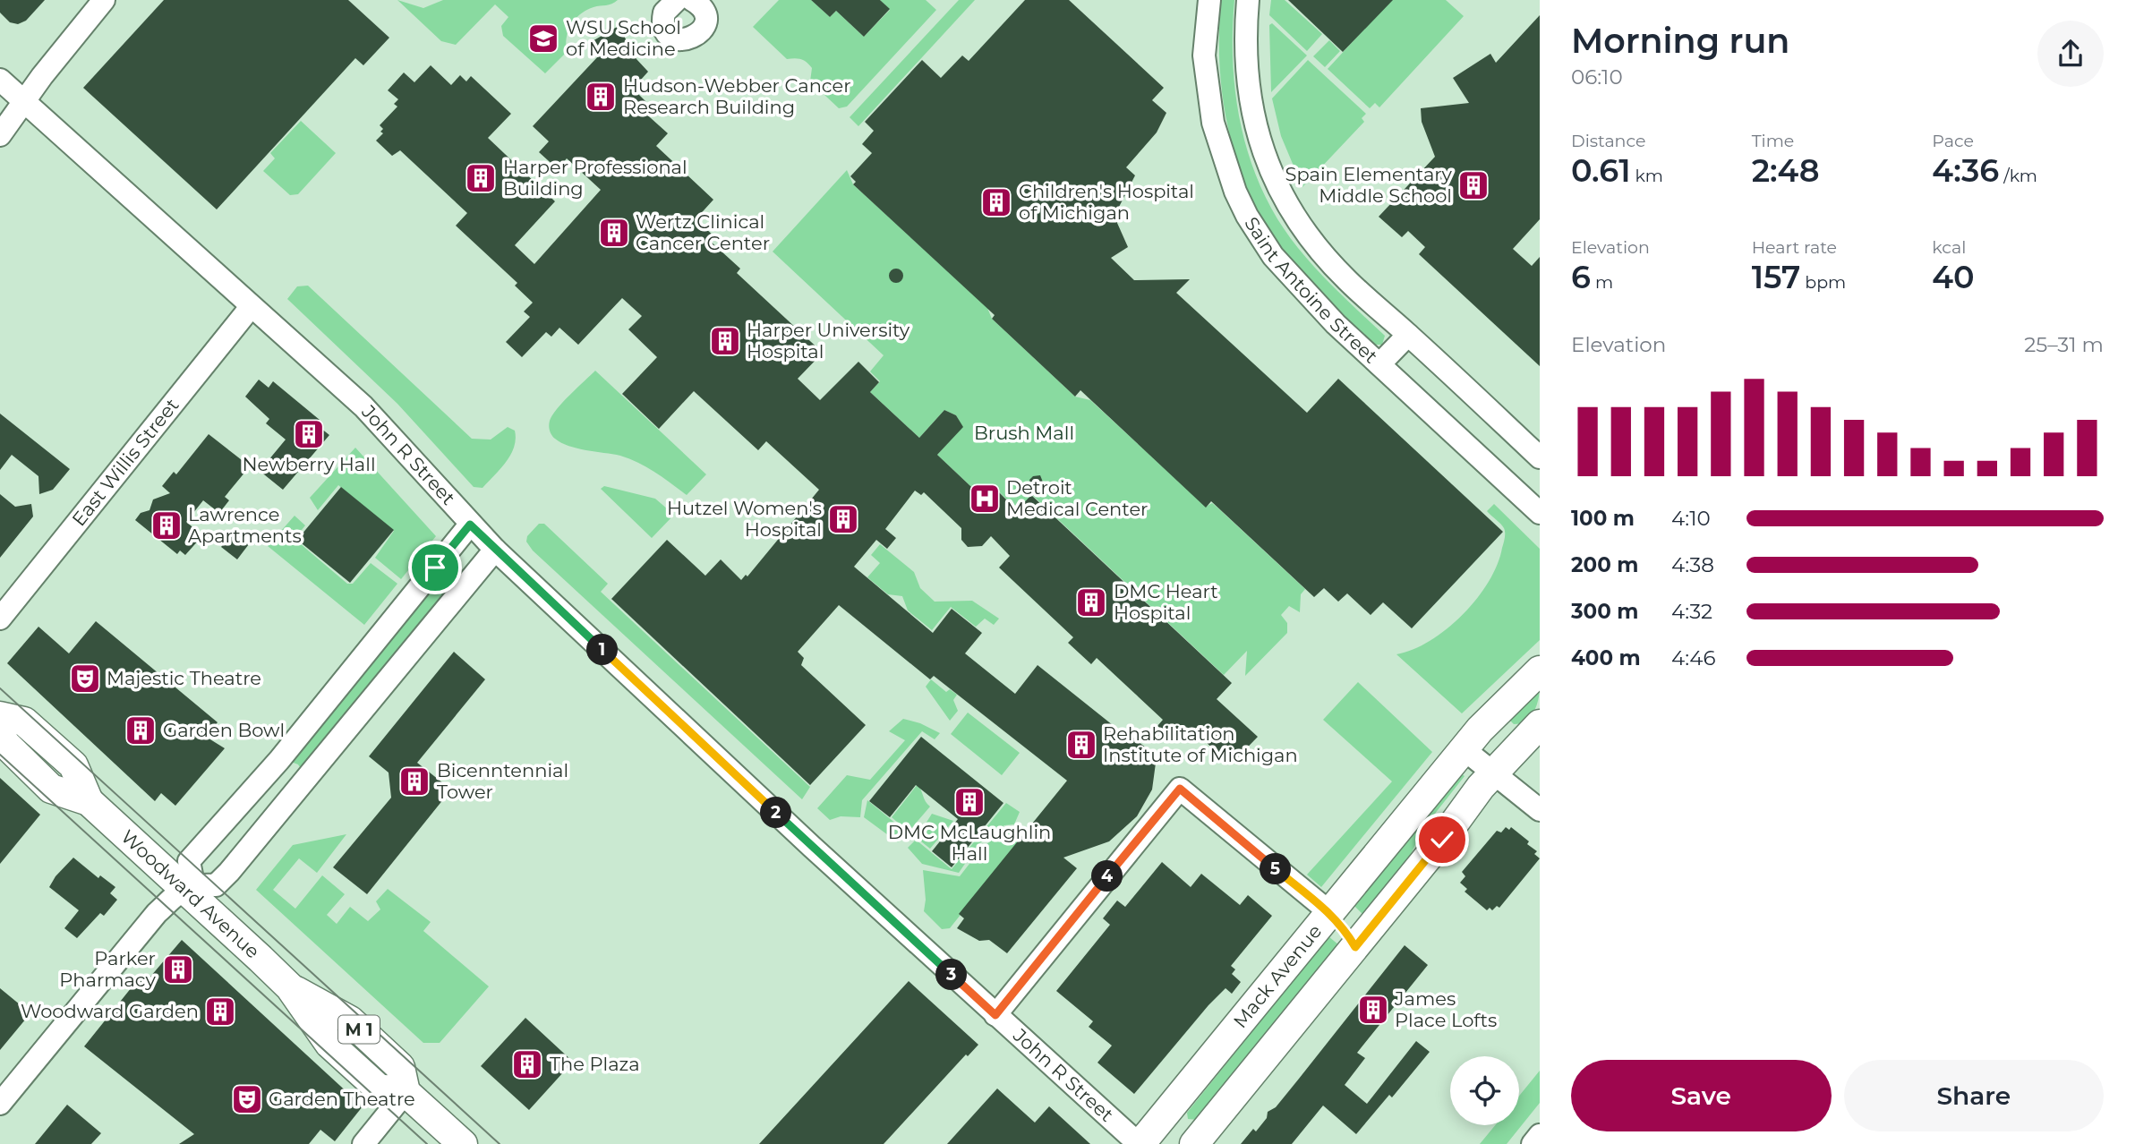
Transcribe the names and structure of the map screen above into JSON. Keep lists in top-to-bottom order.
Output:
{
  "streets": {
    "main road": ["Woodward Avenue", "Mack Avenue", "M 1"],
    "street": ["Saint Antoine Street", "John R Street", "East Willis Street"]
  },
  "crossings": [
    ["John R Street", "East Willis Street"],
    ["John R Street", "Mack Avenue"]
  ],
  "parks": ["Brush Mall"],
  "places": {
    "school or university": ["WSU School of Medicine"],
    "building": [
      "Hudson-Webber Cancer Research Building",
      "Harper Professional Building",
      "Spain Elementary Middle School",
      "Children's Hospital of Michigan",
      "Wertz Clinical Cancer Center",
      "Harper University Hospital",
      "Newberry Hall",
      "Hutzel Women's Hospital",
      "Lawrence Apartments",
      "DMC Heart Hospital",
      "Garden Bowl",
      "Rehabilitation Institute of Michigan",
      "Bicenntennial Tower",
      "DMC McLaughlin Hall",
      "Parker Pharmacy",
      "James Place Lofts",
      "Woodward Garden",
      "The Plaza"
    ],
    "hospital": ["Detroit Medical Center"],
    "theatre": ["Majestic Theatre", "Garden Theatre"]
  },
  "page": {
    "heading": ["Morning run", "06:10"],
    "stats": [
      ["Distance", "0.61 km"],
      ["Time", "2:48"],
      ["Pace", "4:36 /km"],
      ["Elevation", "6 m"],
      ["Heart rate", "157 bpm"],
      ["kcal", "40"]
    ],
    "chart": ["Elevation", "25–31 m"],
    "list": [
      {
        "name": "100 m",
        "note": "4:10"
      },
      {
        "name": "200 m",
        "note": "4:38"
      },
      {
        "name": "300 m",
        "note": "4:32"
      },
      {
        "name": "400 m",
        "note": "4:46"
      }
    ],
    "pins": [
      "1",
      "2",
      "5",
      "4",
      "3"
    ],
    "buttons": ["Save", "Share"]
  }
}
